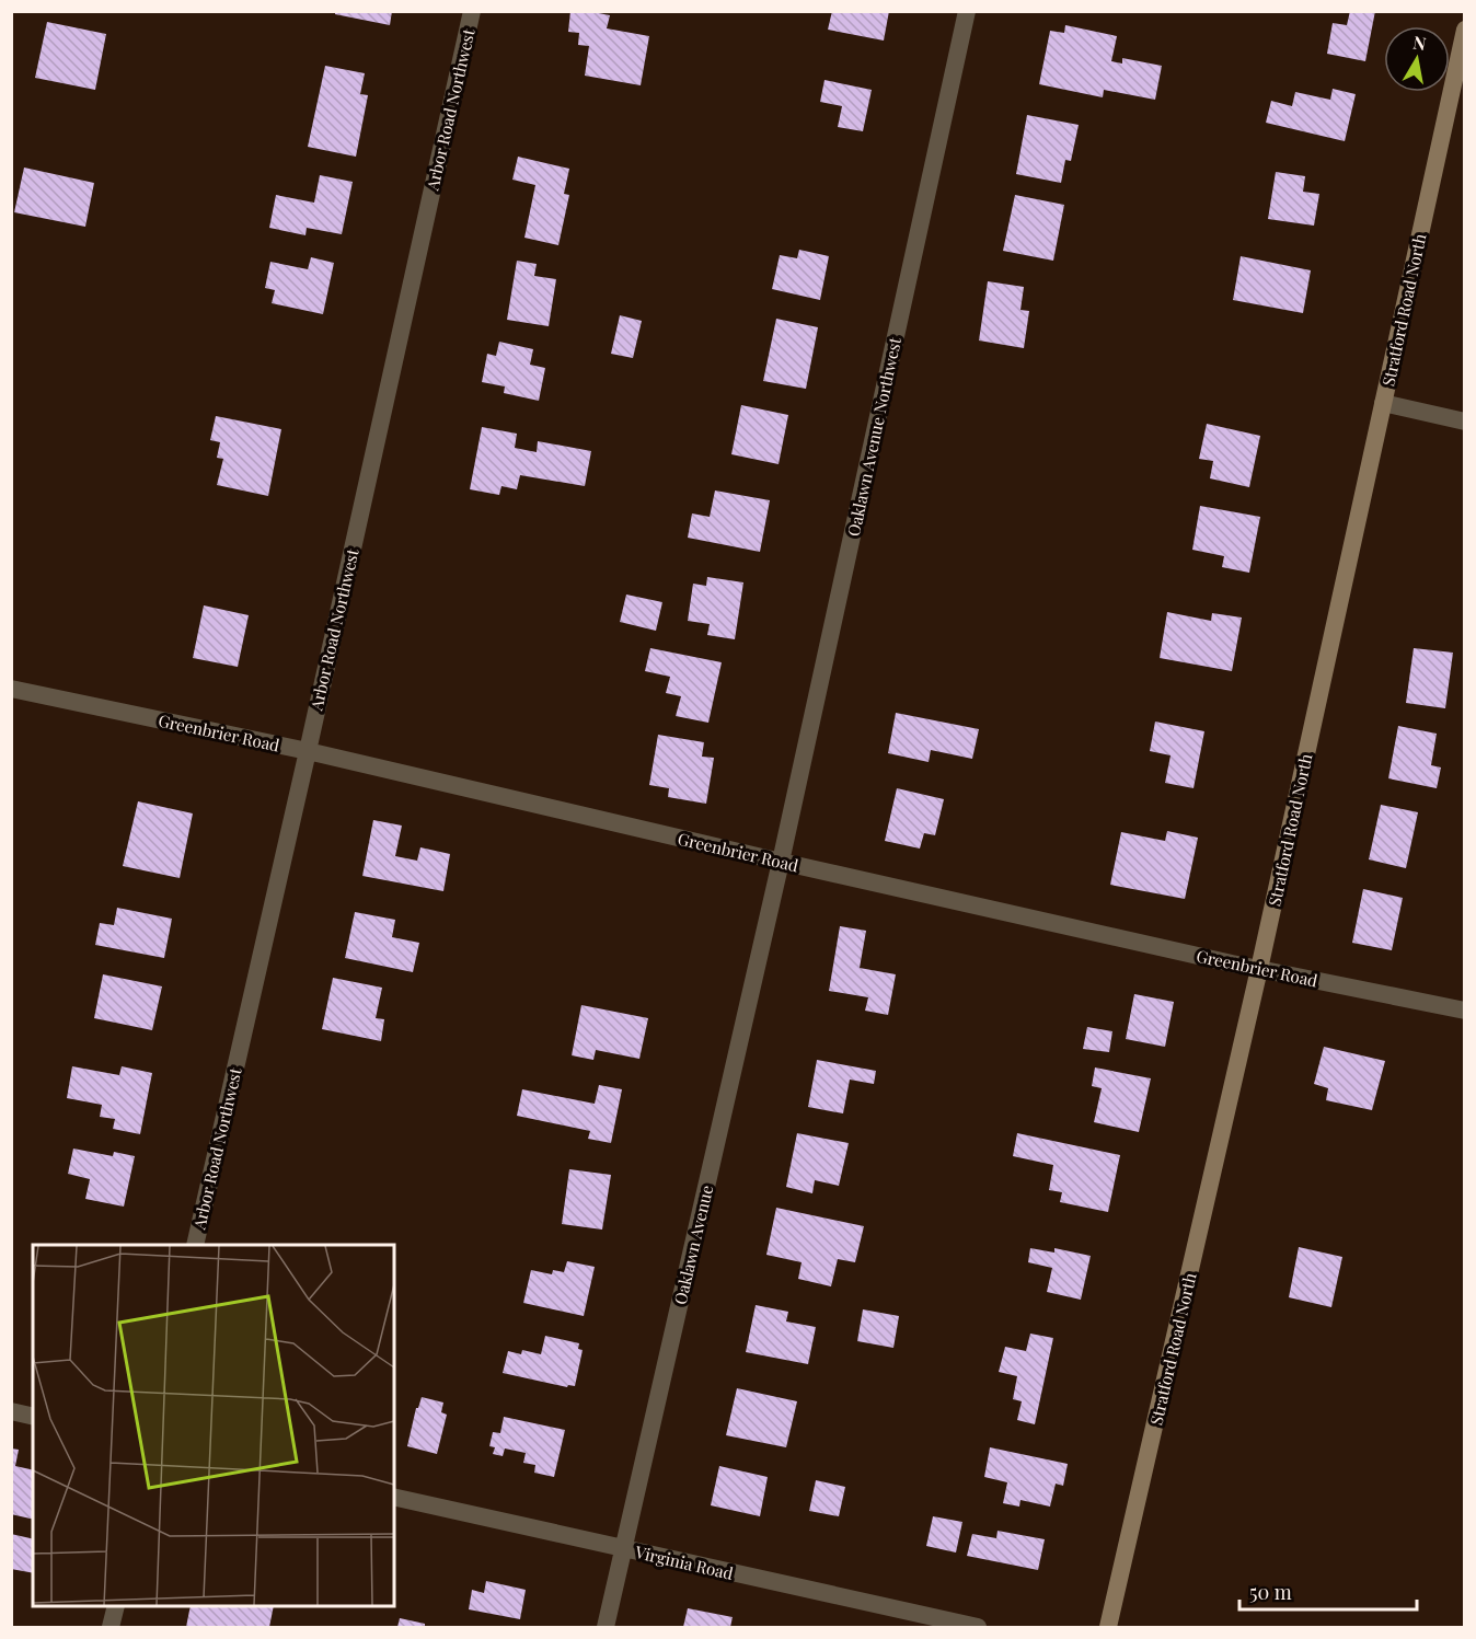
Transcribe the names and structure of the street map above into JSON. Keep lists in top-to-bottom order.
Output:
{
  "streets": {
    "main road": ["Stratford Road North"],
    "street": [
      "Arbor Road Northwest",
      "Oaklawn Avenue Northwest",
      "Greenbrier Road",
      "Oaklawn Avenue",
      "Virginia Road"
    ]
  },
  "crossings": [
    ["Arbor Road Northwest", "Greenbrier Road"],
    ["Stratford Road North", "Greenbrier Road"],
    ["Oaklawn Avenue Northwest", "Greenbrier Road"],
    ["Oaklawn Avenue Northwest", "Oaklawn Avenue"],
    ["Greenbrier Road", "Oaklawn Avenue"],
    ["Oaklawn Avenue", "Virginia Road"]
  ],
  "scale_bar": "50 m",
  "north": "top"
}
